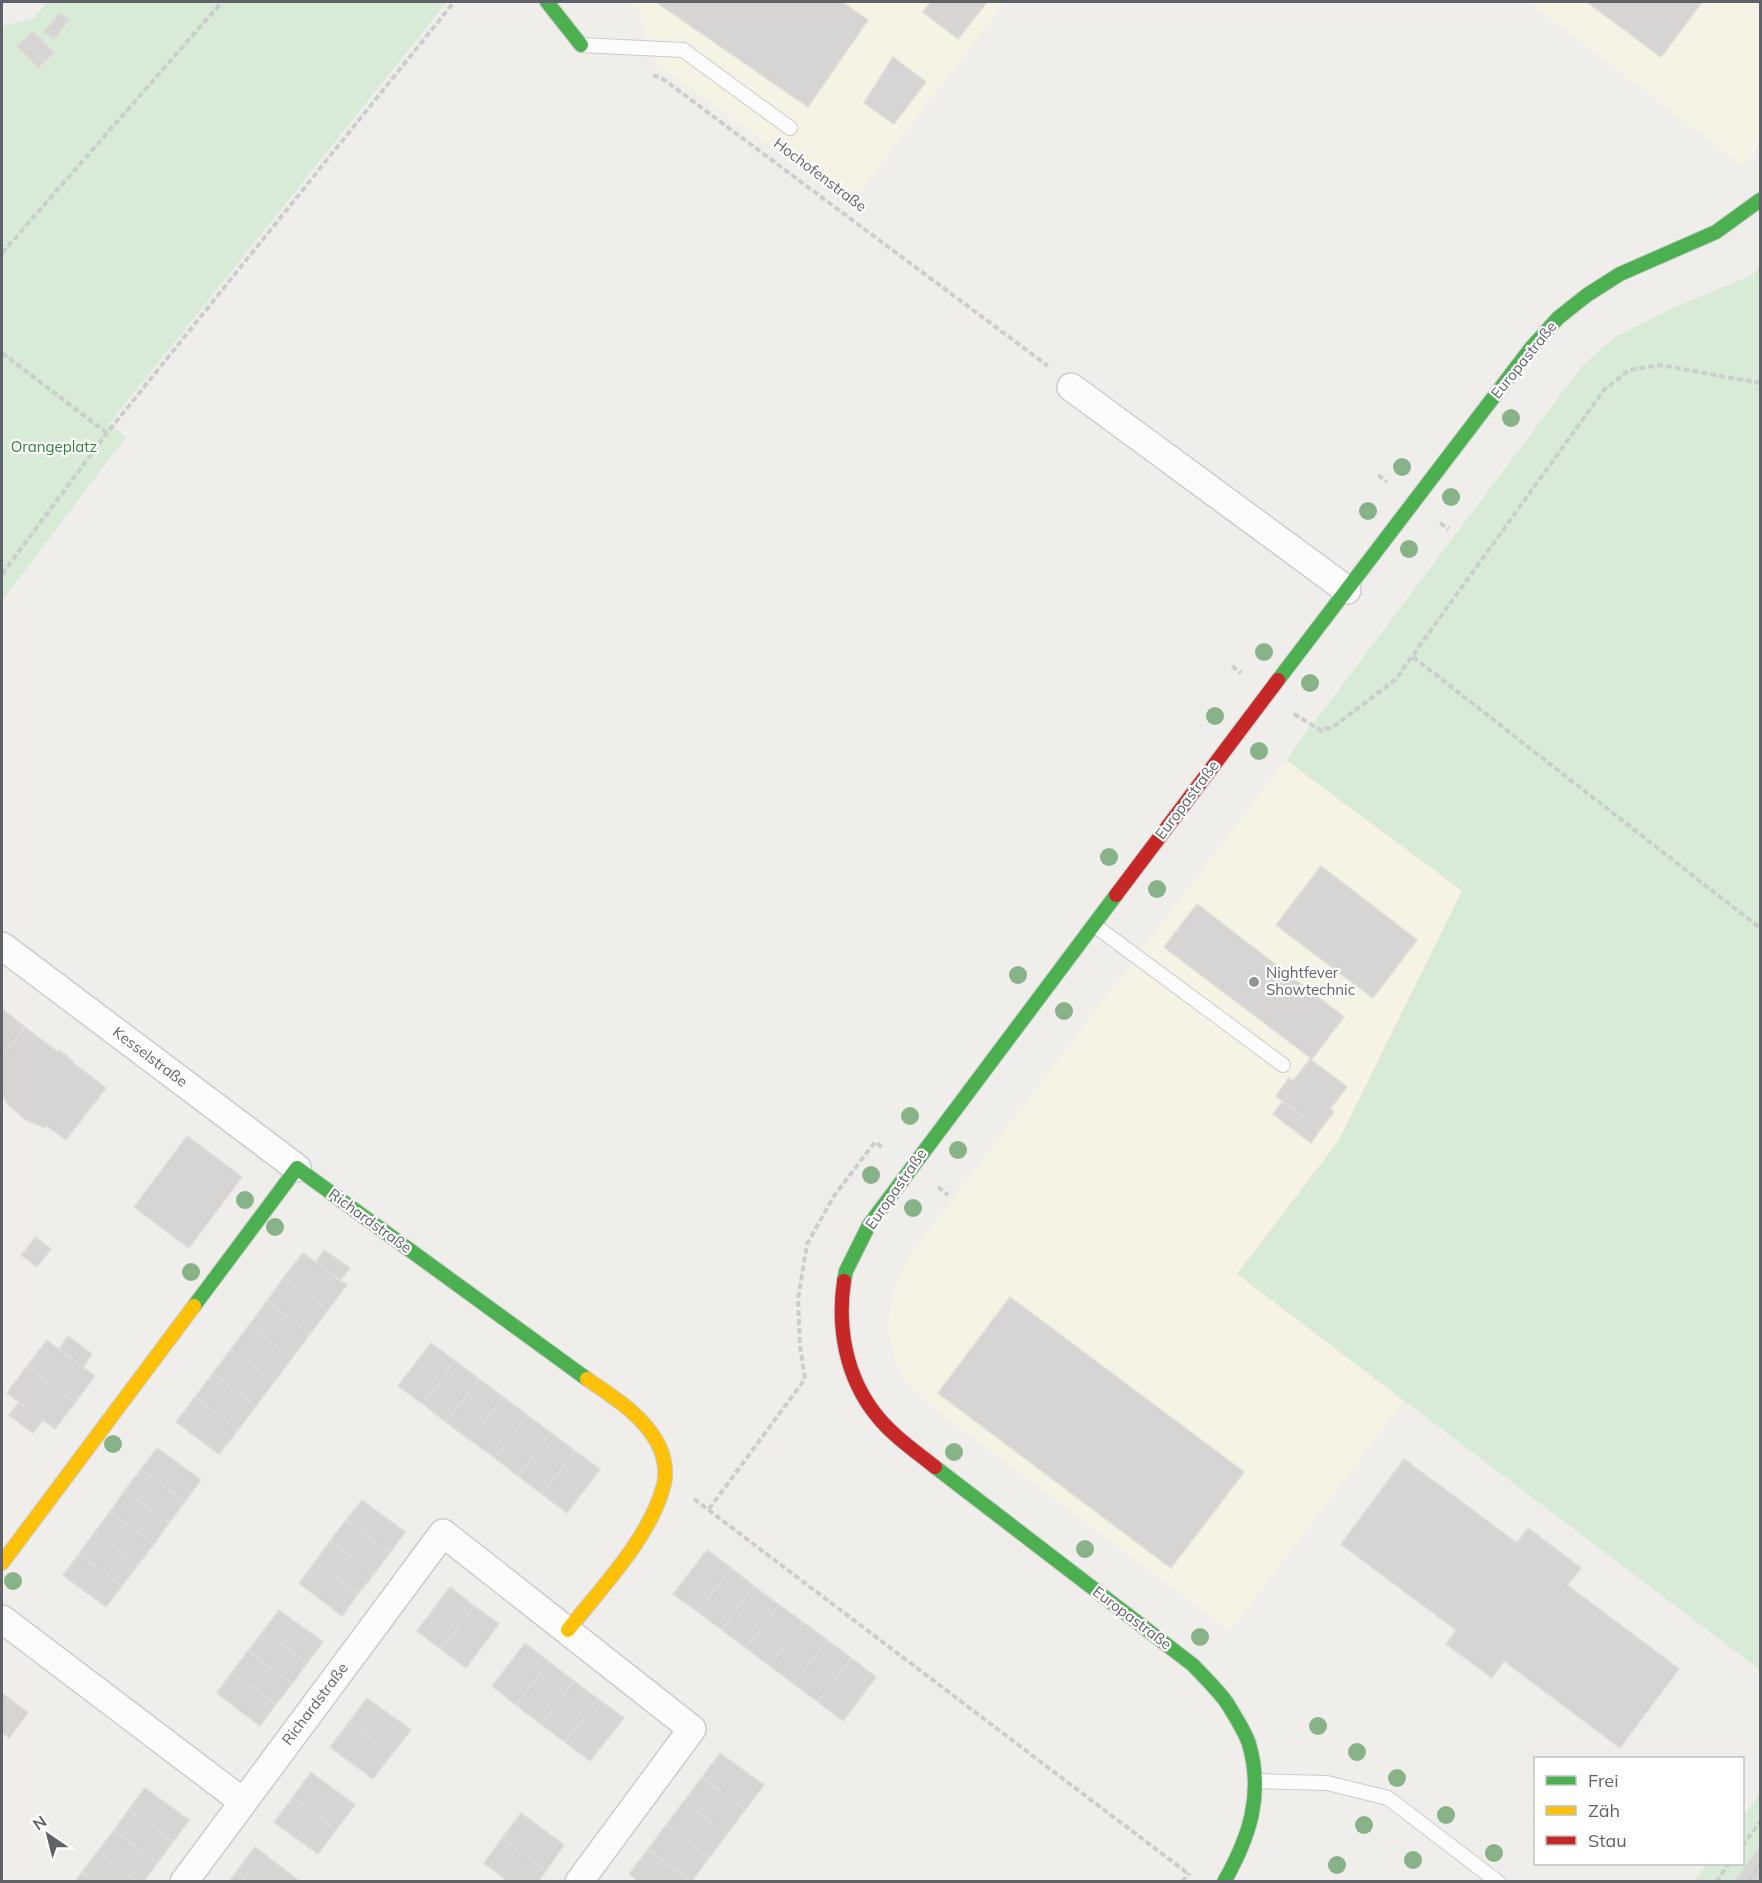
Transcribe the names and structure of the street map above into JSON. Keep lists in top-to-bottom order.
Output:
{
  "streets": {
    "street": ["Europastraße", "Kesselstraße", "Richardstraße"],
    "path": ["Hochofenstraße"]
  },
  "crossings": [
    ["Kesselstraße", "Richardstraße"]
  ],
  "parks": ["Orangeplatz"],
  "places": ["Nightfever Showtechnic"],
  "legend": ["Frei", "Zäh", "Stau"],
  "north": "top left"
}
